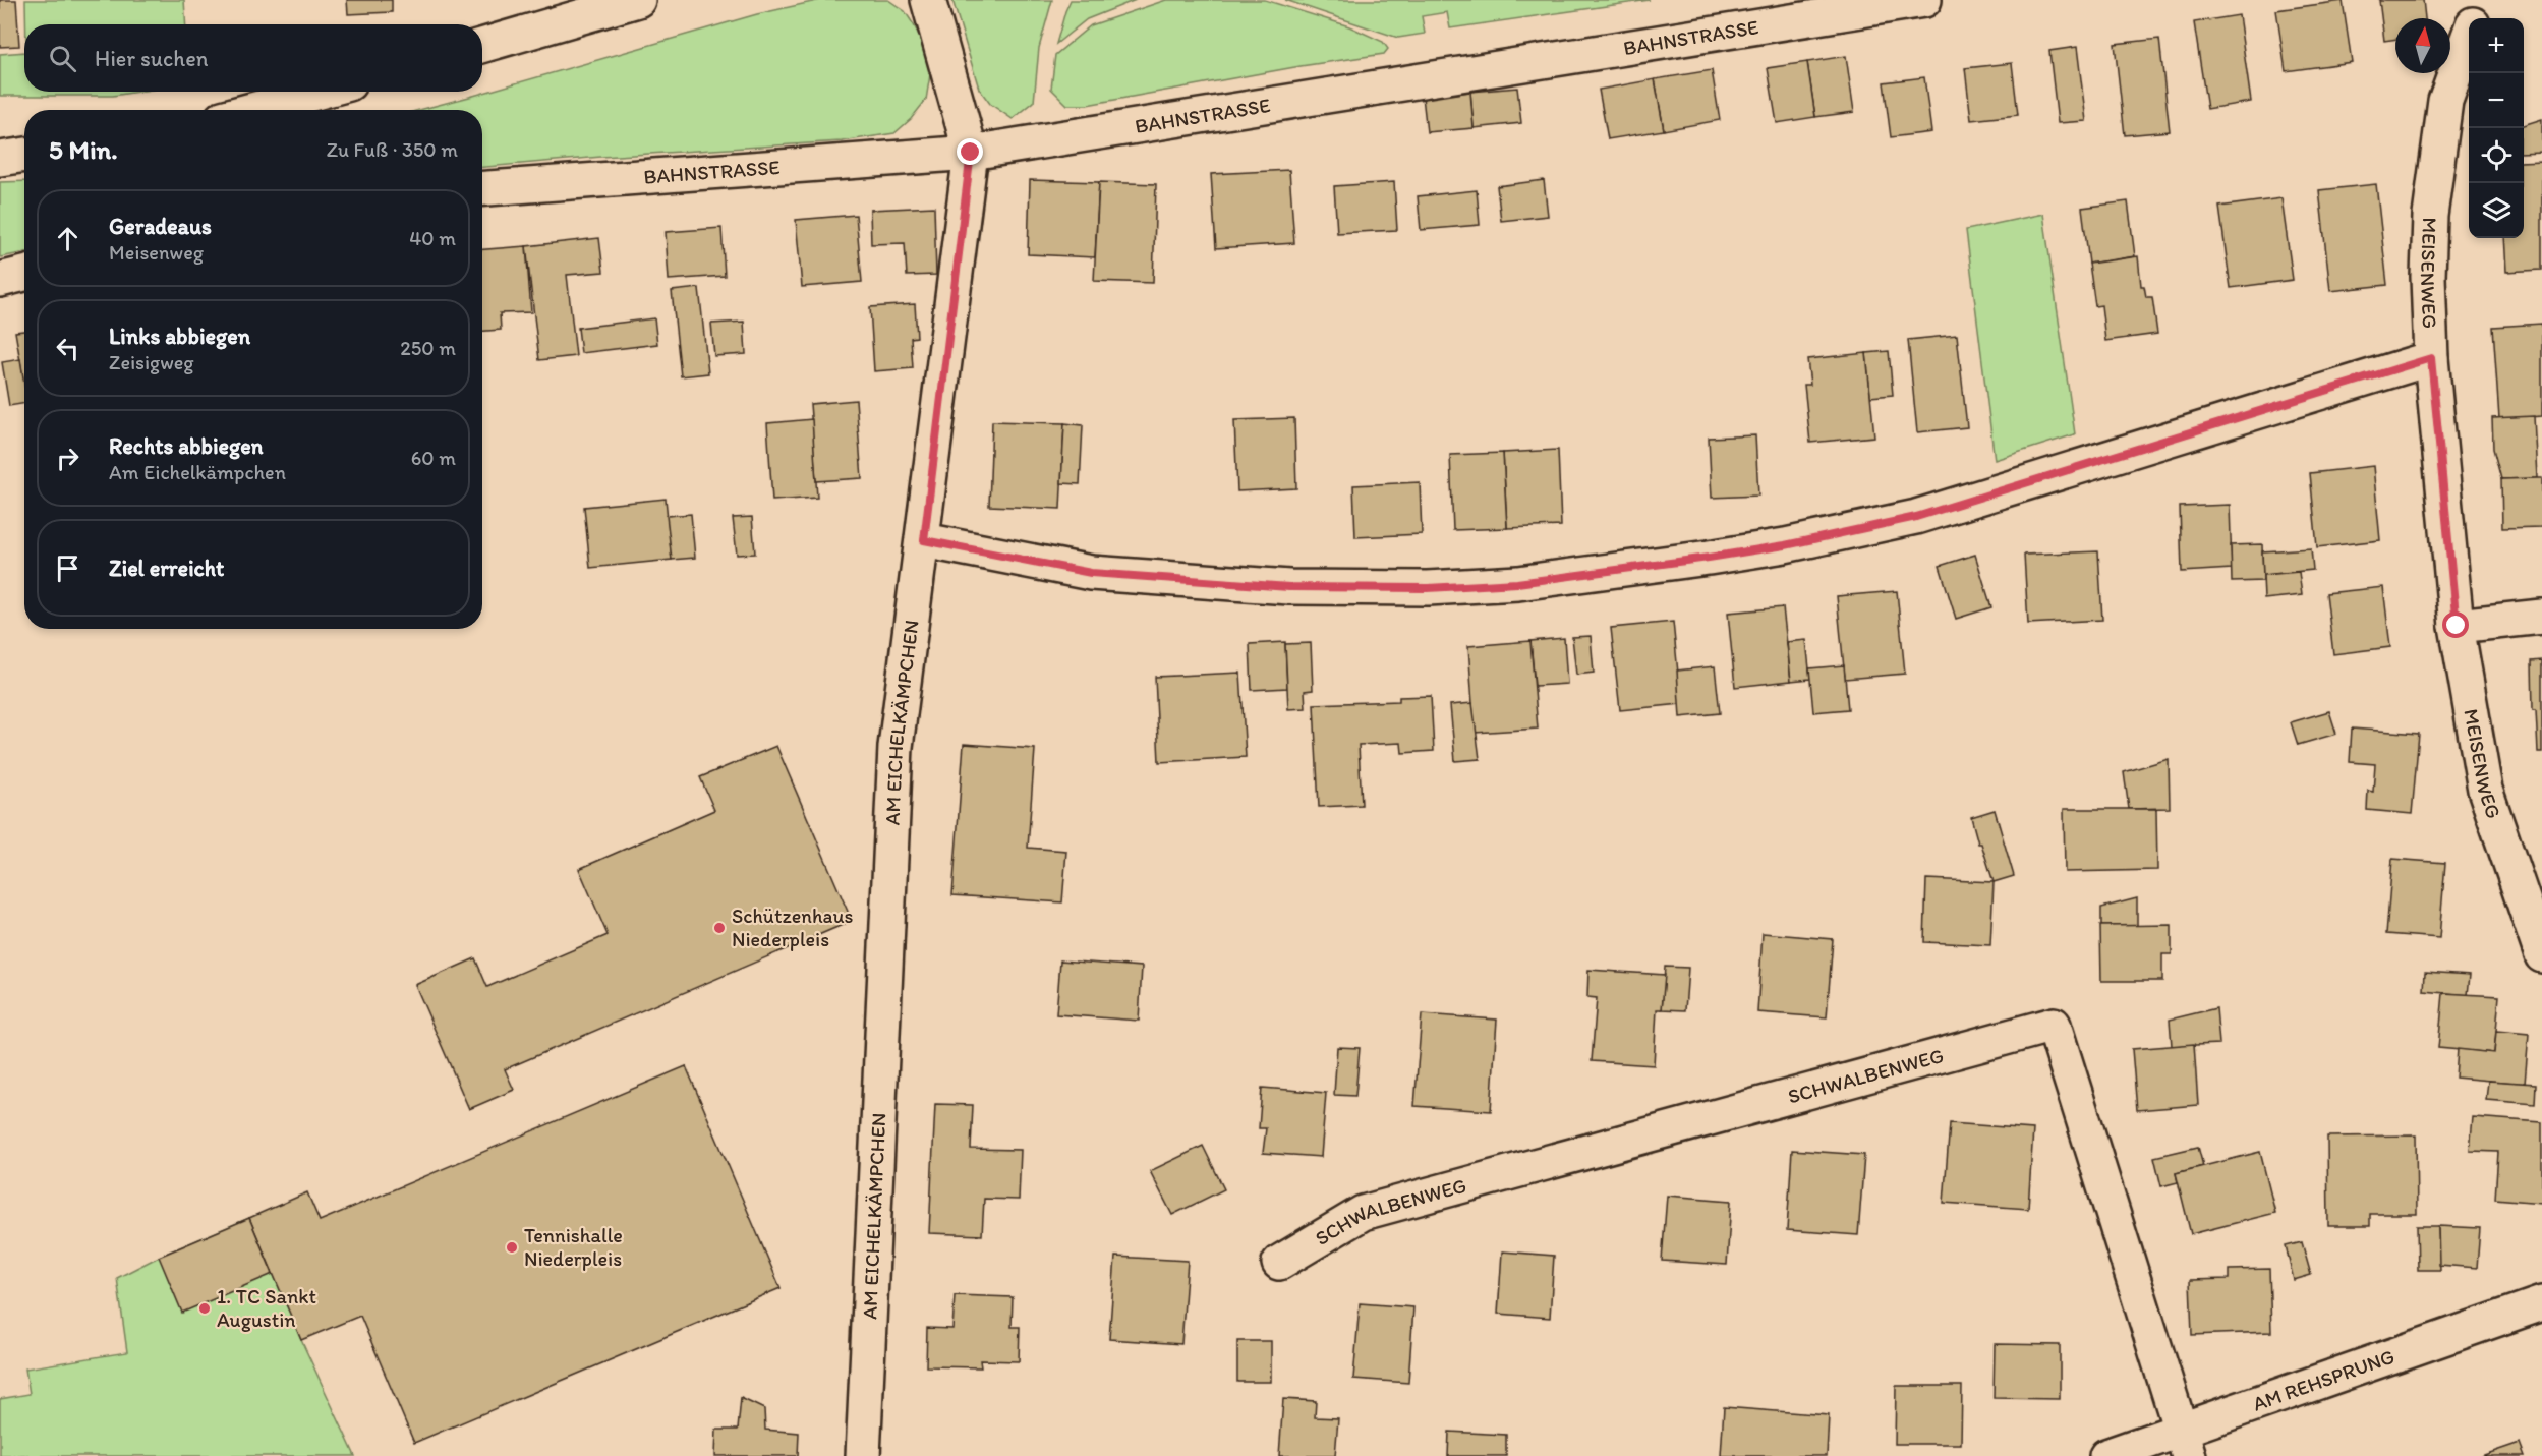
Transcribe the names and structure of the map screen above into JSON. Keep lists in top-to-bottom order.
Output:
{
  "streets": {
    "street": [
      "BAHNSTRASSE",
      "MEISENWEG",
      "AM EICHELKÄMPCHEN",
      "SCHWALBENWEG",
      "AM REHSPRUNG"
    ]
  },
  "crossings": [
    ["BAHNSTRASSE", "AM EICHELKÄMPCHEN"],
    ["SCHWALBENWEG", "AM REHSPRUNG"]
  ],
  "places": ["Schützenhaus Niederpleis", "Tennishalle Niederpleis", "1. TC Sankt Augustin"],
  "north": "top",
  "page": {
    "map_buttons": ["+", "−"],
    "search": "Hier suchen",
    "heading": ["5 Min.", "Zu Fuß · 350 m"],
    "list": [
      ["Geradeaus", "Meisenweg", "40 m"],
      ["Links abbiegen", "Zeisigweg", "250 m"],
      ["Rechts abbiegen", "Am Eichelkämpchen", "60 m"],
      "Ziel erreicht"
    ]
  }
}
